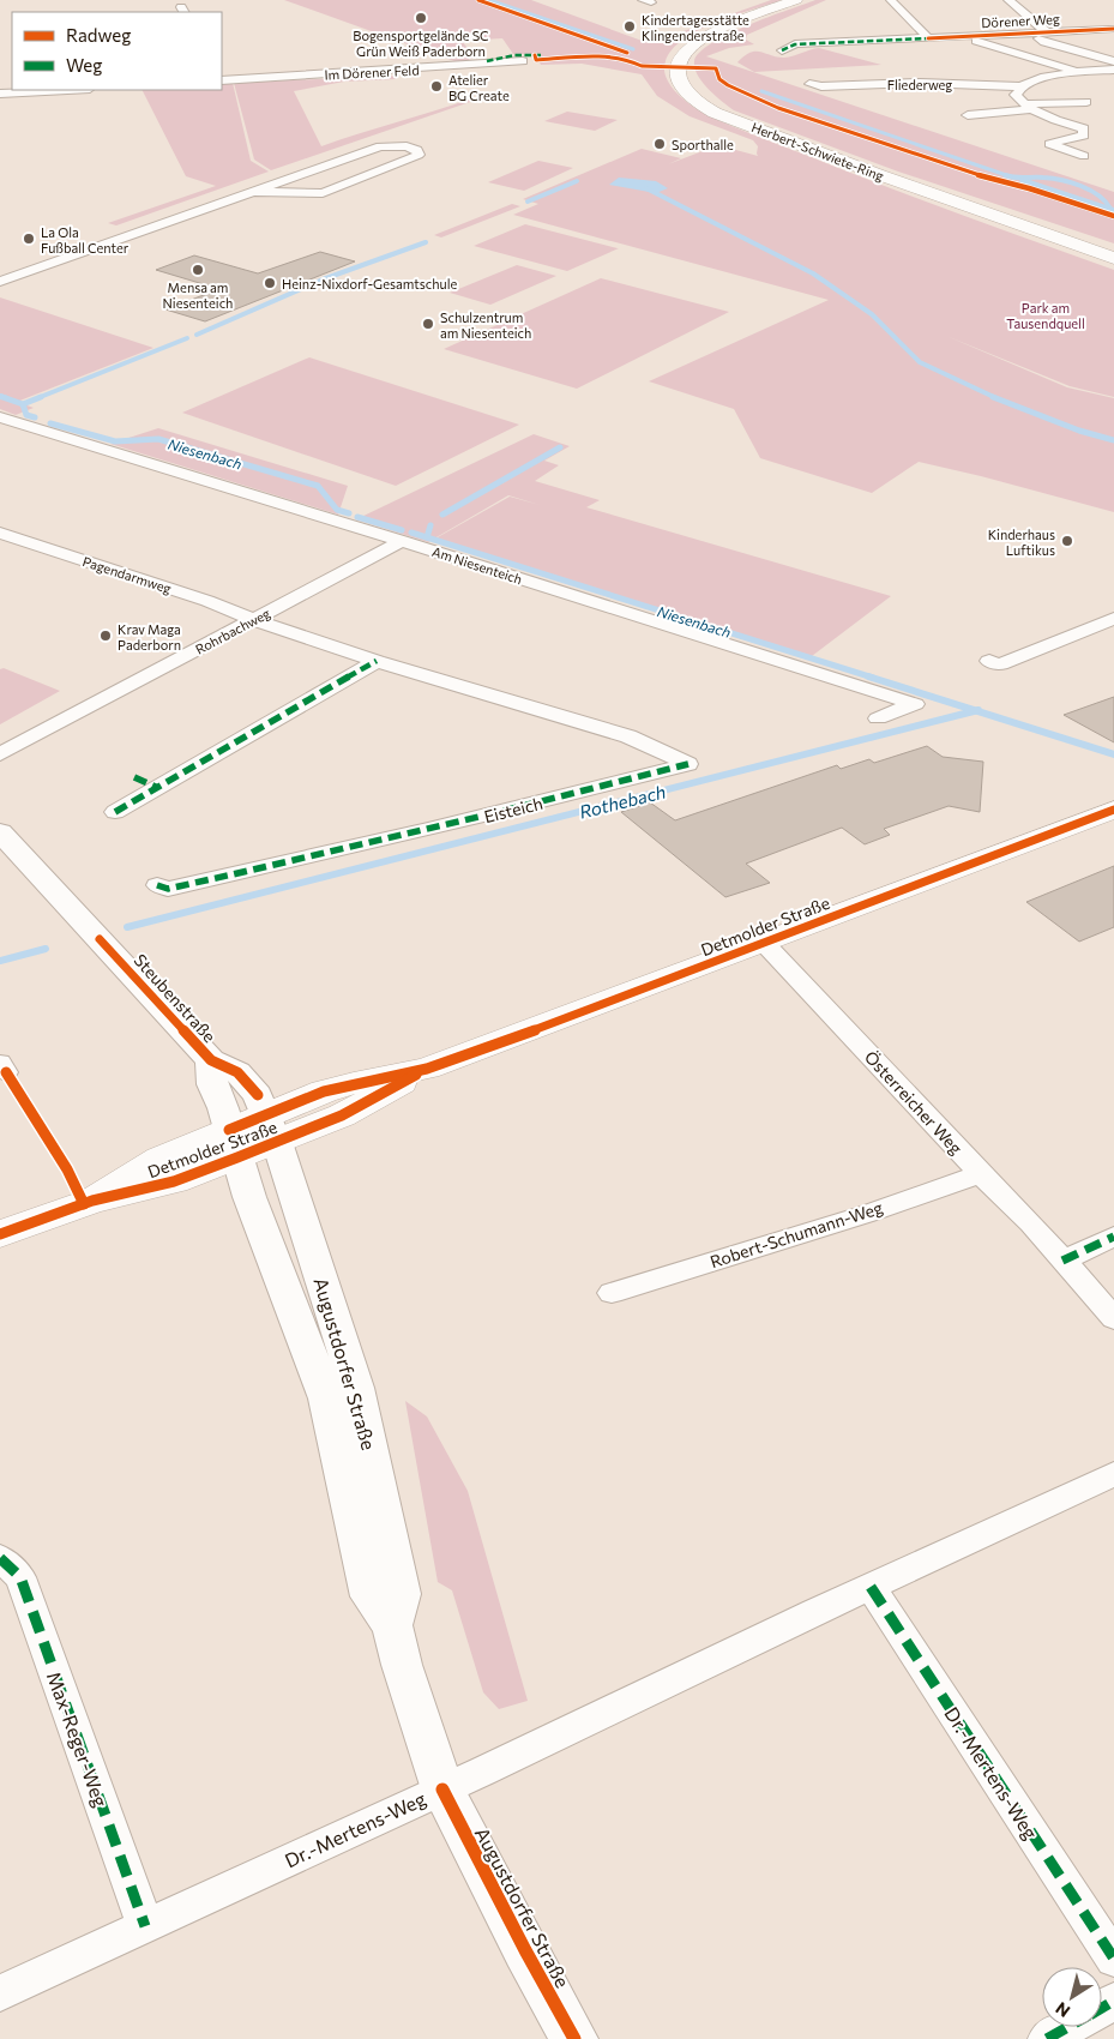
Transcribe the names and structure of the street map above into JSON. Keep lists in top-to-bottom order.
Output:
{
  "streets": {
    "main road": ["Herbert-Schwiete-Ring", "Detmolder Straße"],
    "street": [
      "Dörener Weg",
      "Im Dörener Feld",
      "Fliederweg",
      "Am Niesenteich",
      "Pagendarmweg",
      "Rohrbachweg",
      "Eisteich",
      "Steubenstraße",
      "Österreicher Weg",
      "Robert-Schumann-Weg",
      "Augustdorfer Straße",
      "Max-Reger-Weg",
      "Dr.-Mertens-Weg"
    ]
  },
  "crossings": [
    ["Dörener Weg", "Fliederweg"],
    ["Am Niesenteich", "Rohrbachweg"],
    ["Pagendarmweg", "Rohrbachweg"],
    ["Pagendarmweg", "Eisteich"],
    ["Rohrbachweg", "Eisteich"],
    ["Detmolder Straße", "Steubenstraße"],
    ["Detmolder Straße", "Österreicher Weg"],
    ["Detmolder Straße", "Augustdorfer Straße"],
    ["Steubenstraße", "Augustdorfer Straße"],
    ["Österreicher Weg", "Robert-Schumann-Weg"],
    ["Augustdorfer Straße", "Dr.-Mertens-Weg"],
    ["Max-Reger-Weg", "Dr.-Mertens-Weg"]
  ],
  "water": ["Niesenbach", "Rothebach"],
  "parks": ["Park am Tausendquell"],
  "places": [
    "Bogensportgelände SC Grün Weiß Paderborn",
    "Kindertagesstätte Klingenderstraße",
    "Atelier BG Create",
    "Sporthalle",
    "La Ola Fußball Center",
    "Mensa am Niesenteich",
    "Heinz-Nixdorf-Gesamtschule",
    "Schulzentrum am Niesenteich",
    "Kinderhaus Luftikus",
    "Krav Maga Paderborn"
  ],
  "legend": ["Radweg", "Weg"],
  "north": "bottom left"
}
